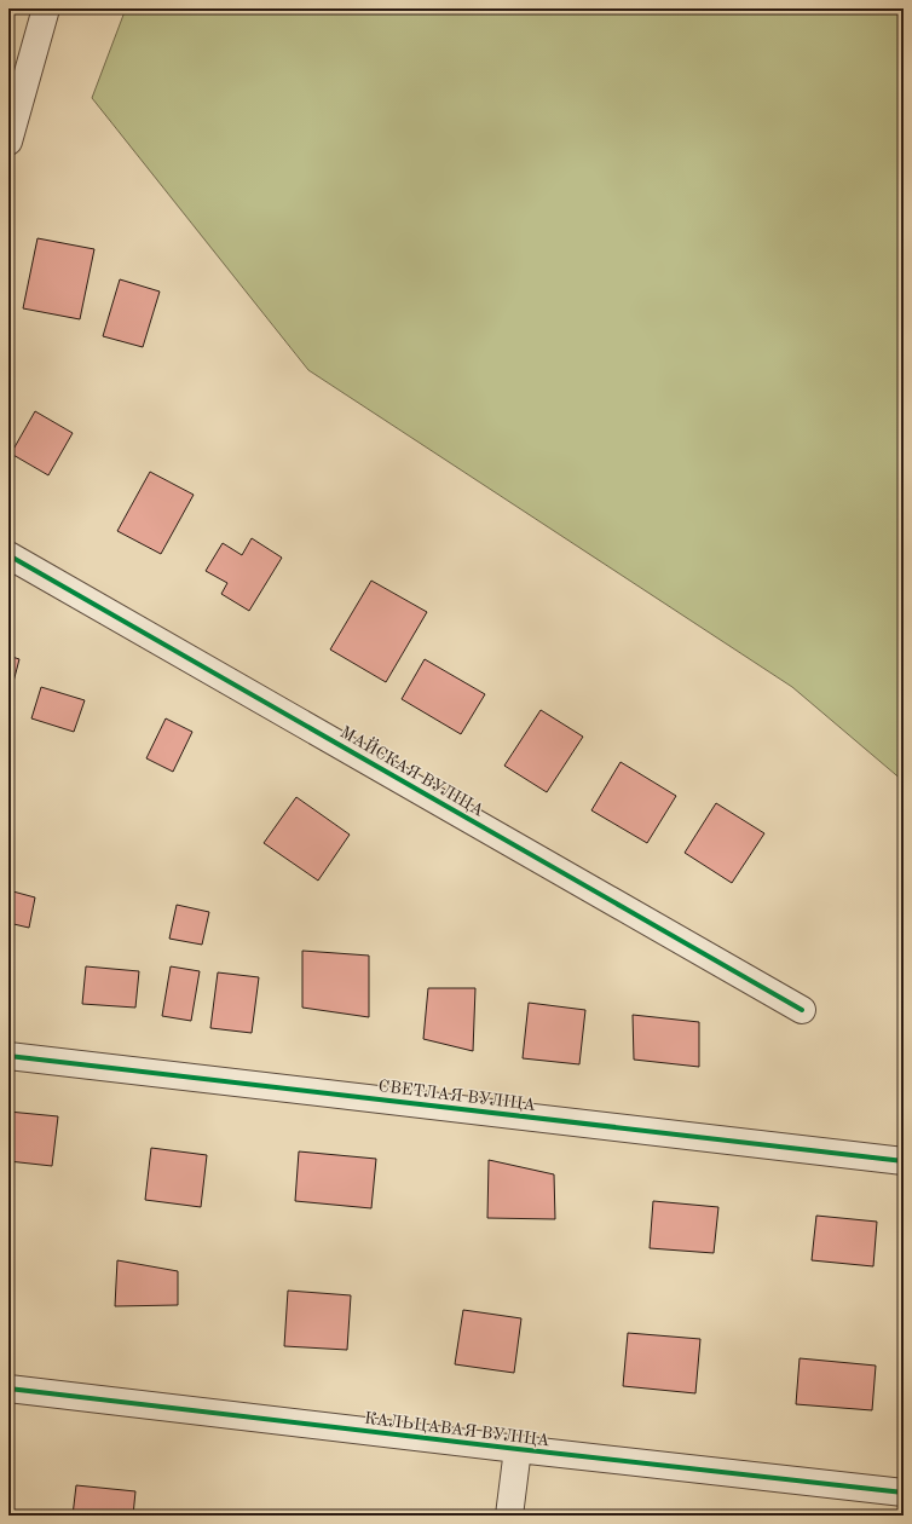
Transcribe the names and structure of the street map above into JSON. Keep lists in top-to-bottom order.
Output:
{
  "streets": {
    "street": ["МАЙСКАЯ ВУЛІЦА", "СВЕТЛАЯ ВУЛІЦА", "КАЛЬЦАВАЯ ВУЛІЦА"]
  }
}
